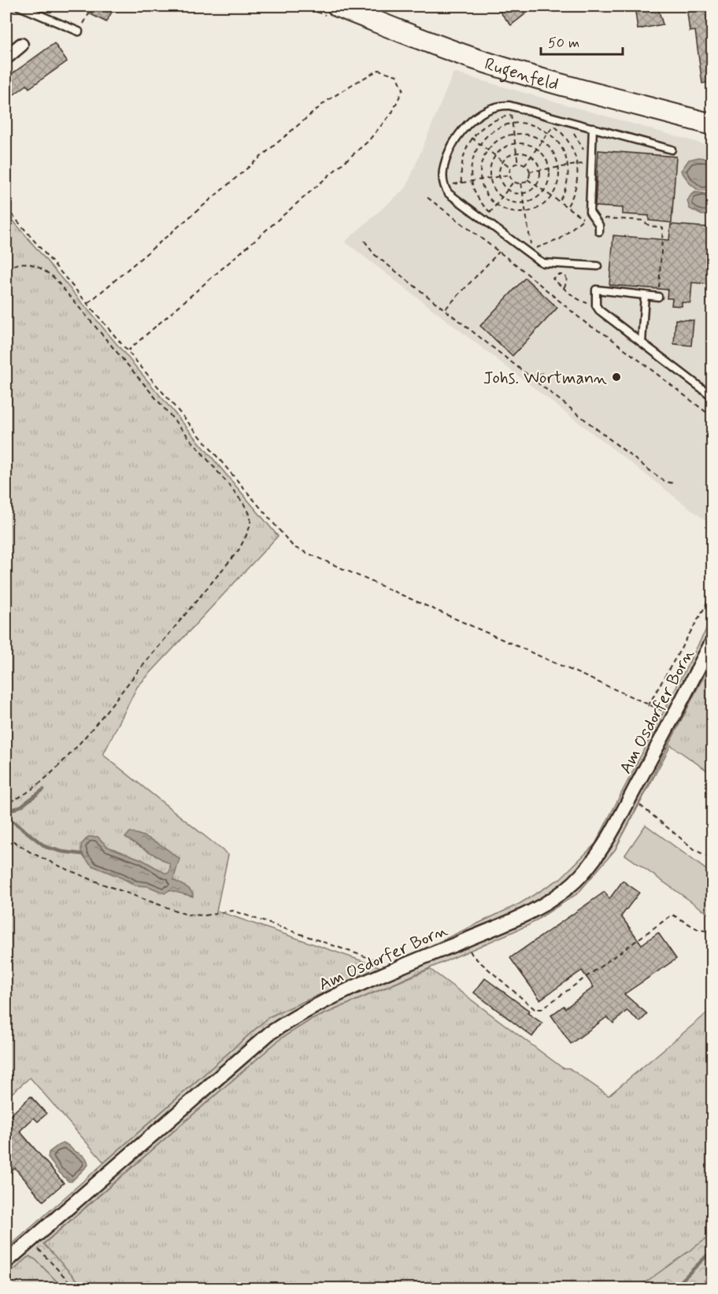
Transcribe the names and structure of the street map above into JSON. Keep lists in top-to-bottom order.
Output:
{
  "streets": {
    "main road": ["Rugenfeld"],
    "street": ["Am Osdorfer Born"]
  },
  "places": ["Johs. Wortmann"],
  "scale_bar": "50 m"
}
